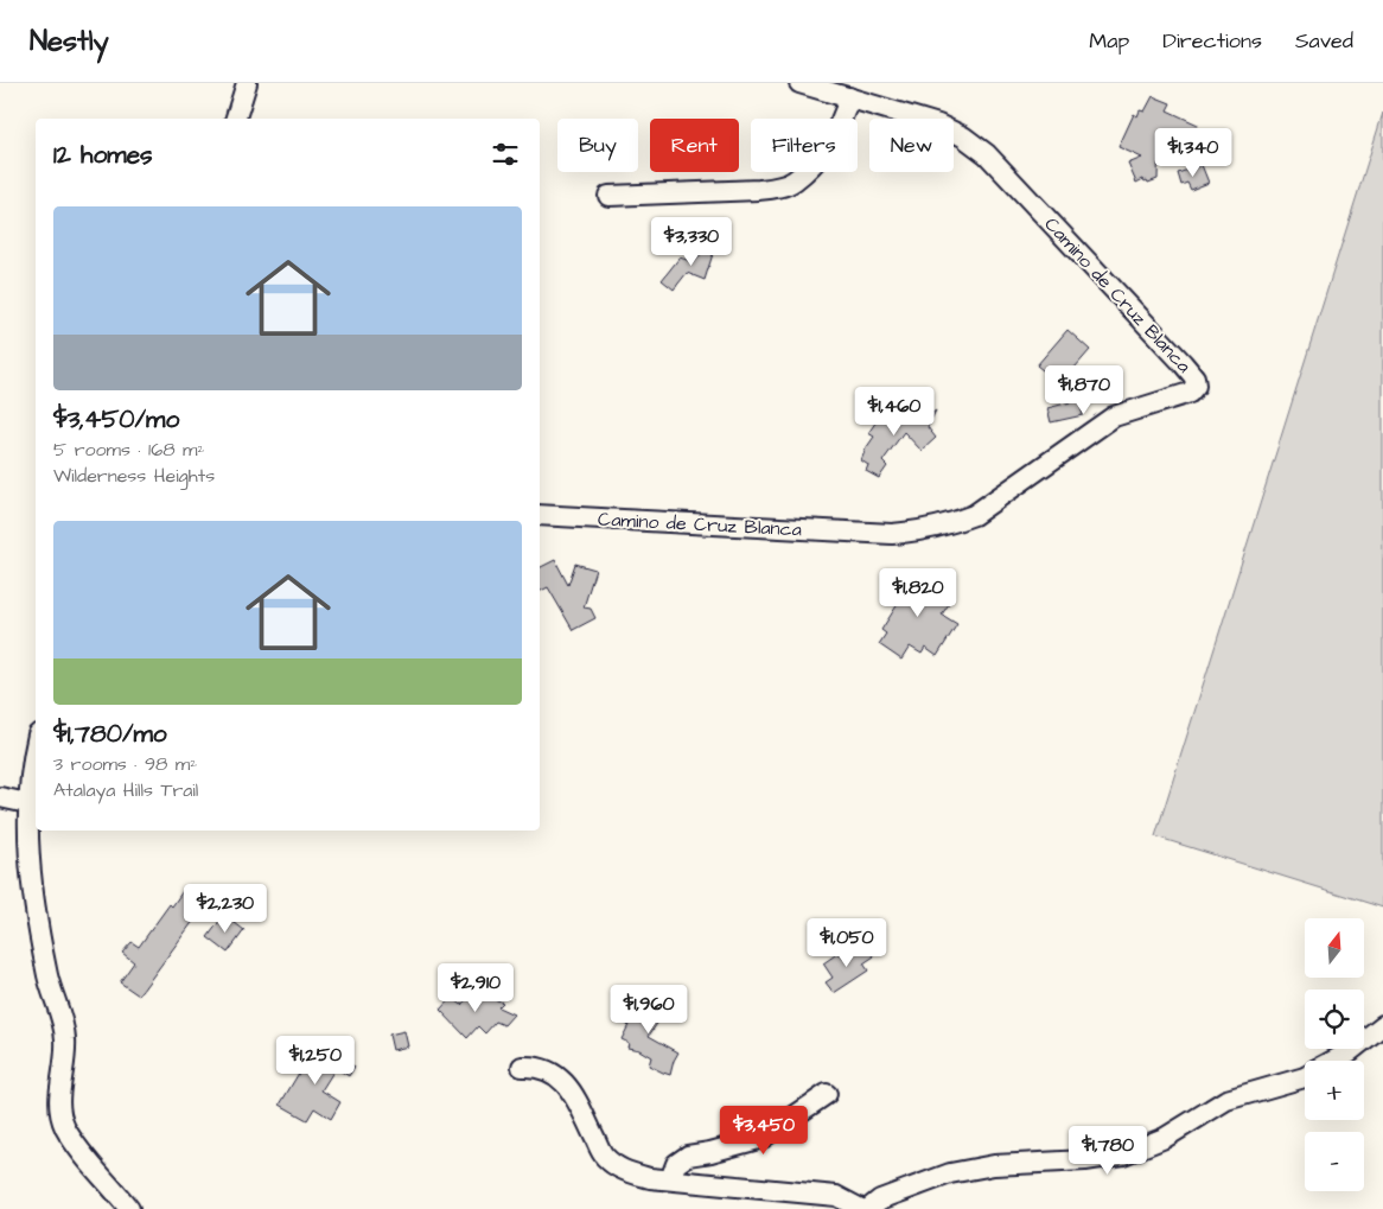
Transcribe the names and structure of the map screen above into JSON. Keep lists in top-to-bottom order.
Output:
{
  "streets": {
    "street": ["Camino de Cruz Blanca"]
  },
  "north": "top",
  "page": {
    "header": "Nestly",
    "nav": ["Map", "Directions", "Saved"],
    "chip": [
      "Buy",
      "Rent",
      "Filters",
      "New"
    ],
    "heading": "12 homes",
    "price": [
      "$1,340",
      "$3,330",
      "$1,870",
      "$1,460",
      "$1,820",
      "$2,230",
      "$1,050",
      "$2,910",
      "$1,960",
      "$1,250",
      "$3,450",
      "$1,780"
    ],
    "list": [
      {
        "name": "$3,450/mo",
        "note": "5 rooms · 168 m² · Wilderness Heights"
      },
      {
        "name": "$1,780/mo",
        "note": "3 rooms · 98 m² · Atalaya Hills Trail"
      }
    ],
    "map_buttons": ["+", "−"]
  }
}
